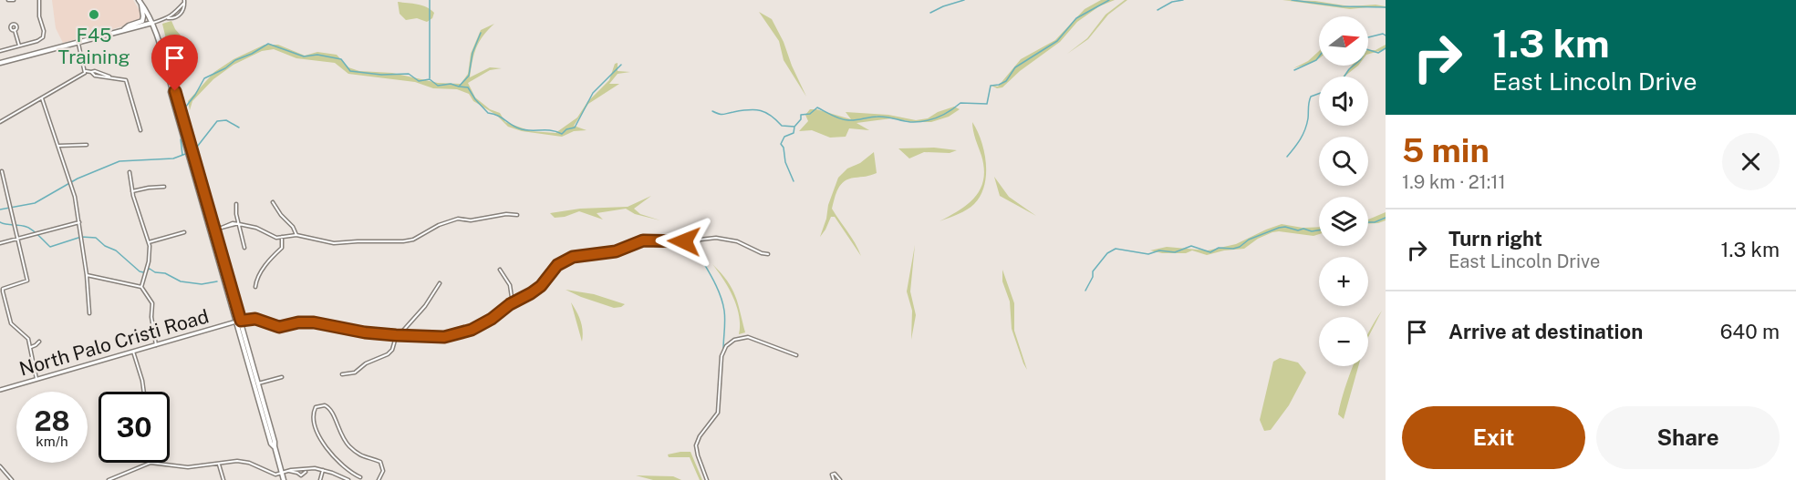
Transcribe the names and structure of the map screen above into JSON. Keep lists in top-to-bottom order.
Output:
{
  "streets": {
    "street": ["North Palo Cristi Road"]
  },
  "places": ["F45 Training"],
  "north": "right",
  "page": {
    "turn": ["1.3 km", "East Lincoln Drive"],
    "map_buttons": ["+", "−"],
    "heading": ["5 min", "1.9 km · 21:11"],
    "list": [
      {
        "name": "Turn right",
        "note": "East Lincoln Drive",
        "value": "1.3 km"
      },
      {
        "name": "Arrive at destination",
        "value": "640 m"
      }
    ],
    "speed": "28 km/h",
    "limit": "30",
    "buttons": ["Exit", "Share"]
  }
}
